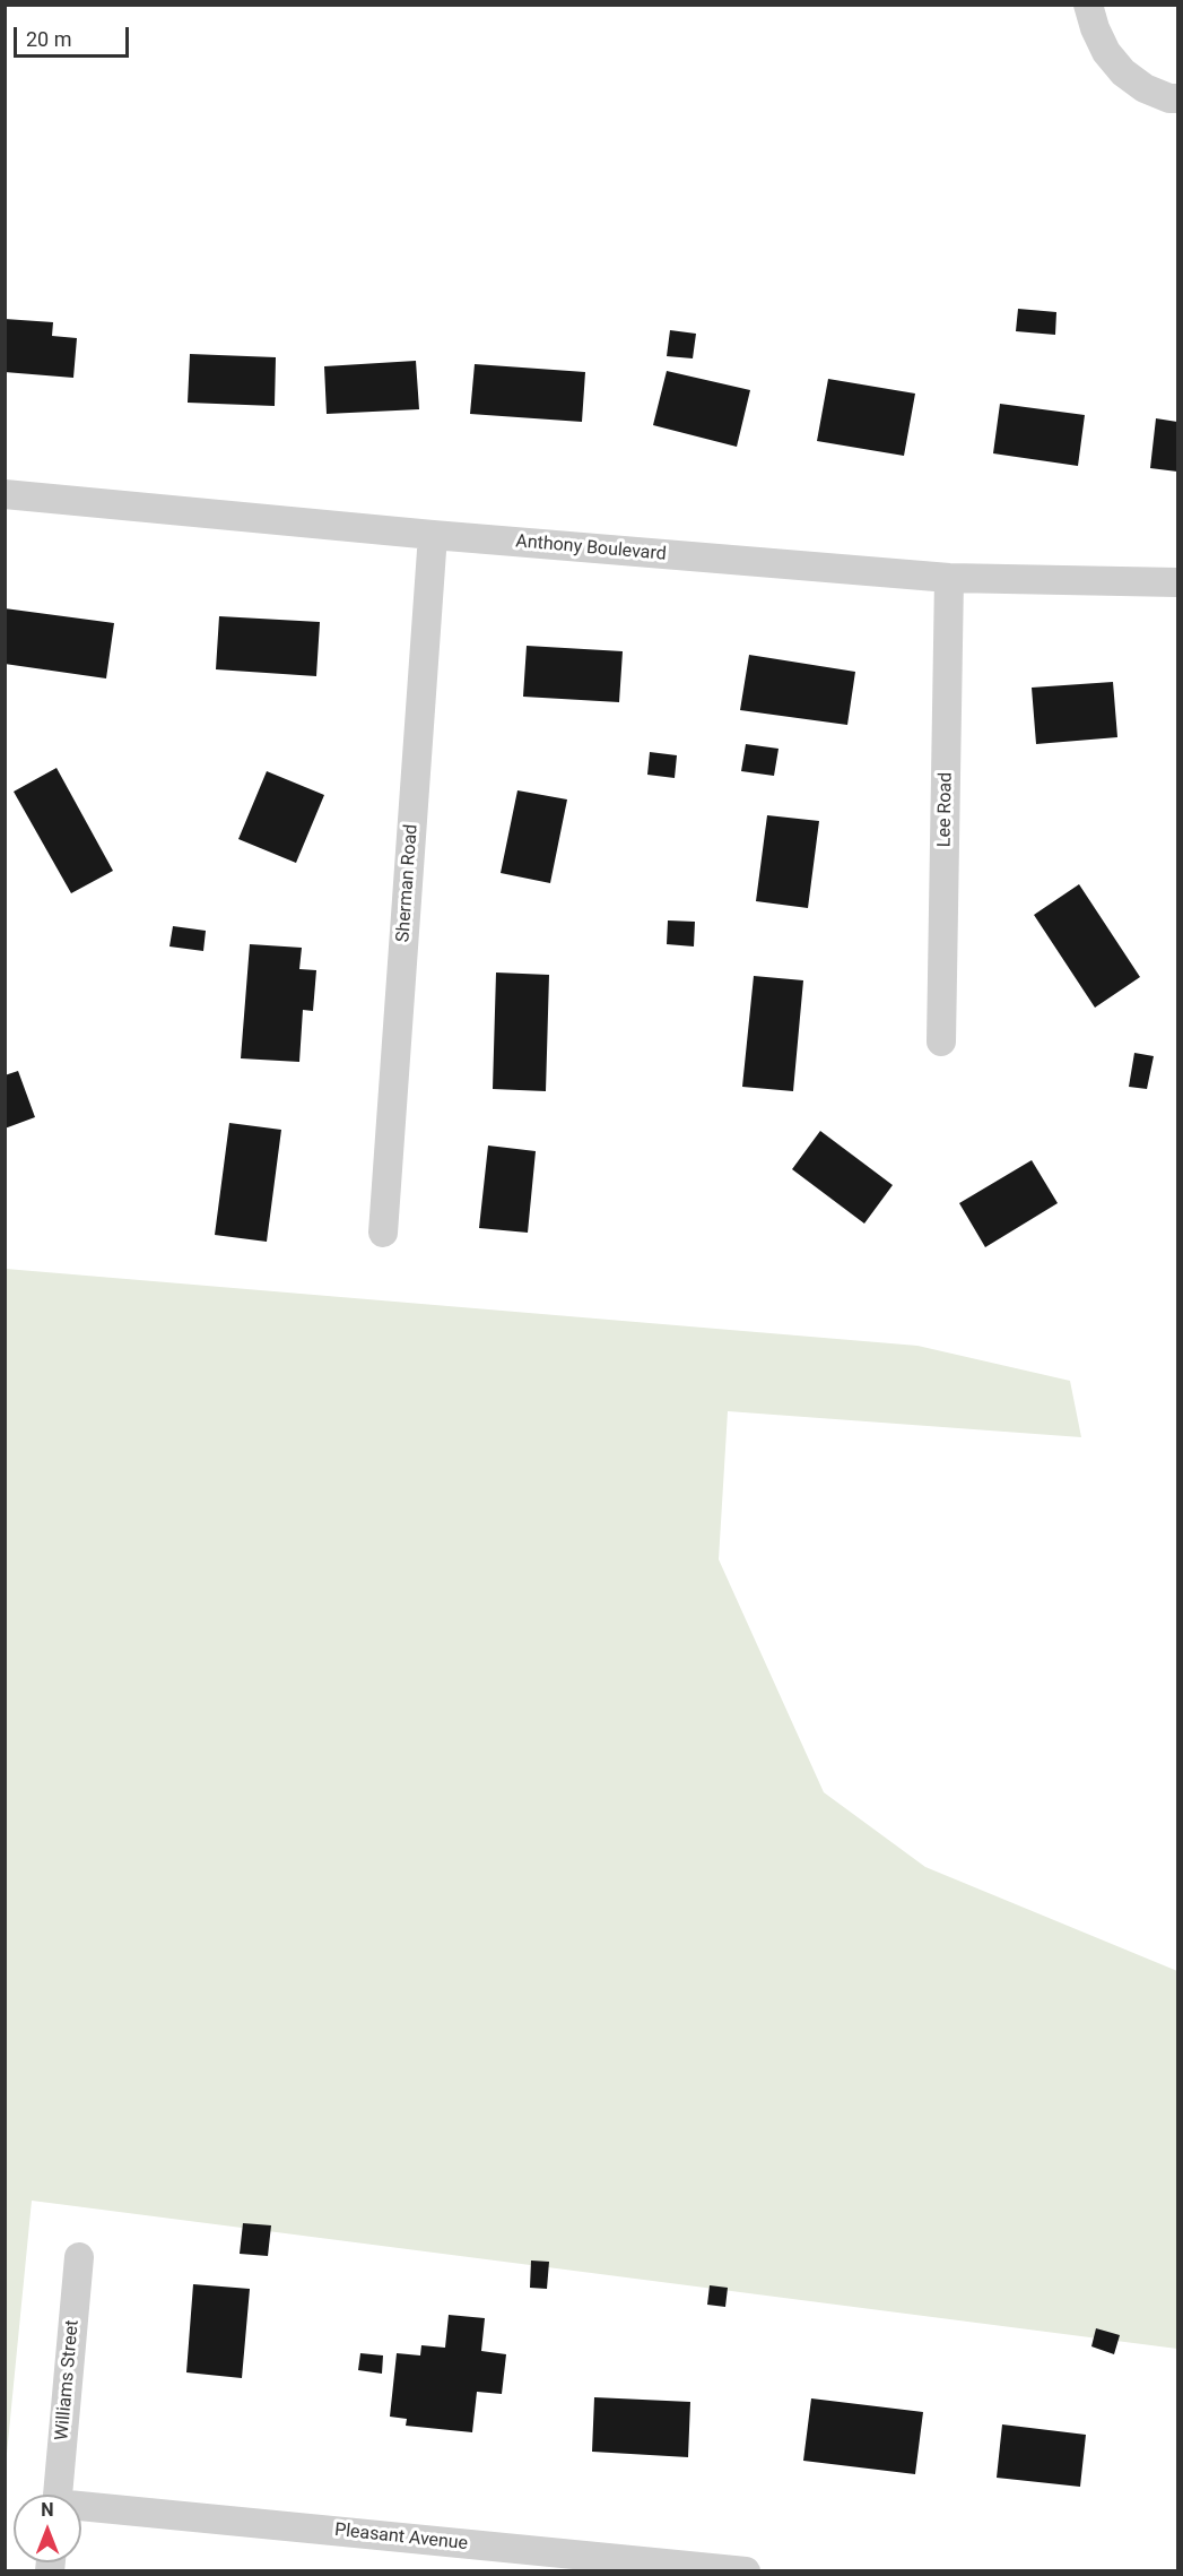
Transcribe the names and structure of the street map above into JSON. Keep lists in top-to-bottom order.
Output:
{
  "streets": {
    "street": [
      "Anthony Boulevard",
      "Lee Road",
      "Sherman Road",
      "Williams Street",
      "Pleasant Avenue"
    ]
  },
  "crossings": [
    ["Anthony Boulevard", "Lee Road"],
    ["Anthony Boulevard", "Sherman Road"]
  ],
  "scale_bar": "20 m",
  "north": "top"
}
